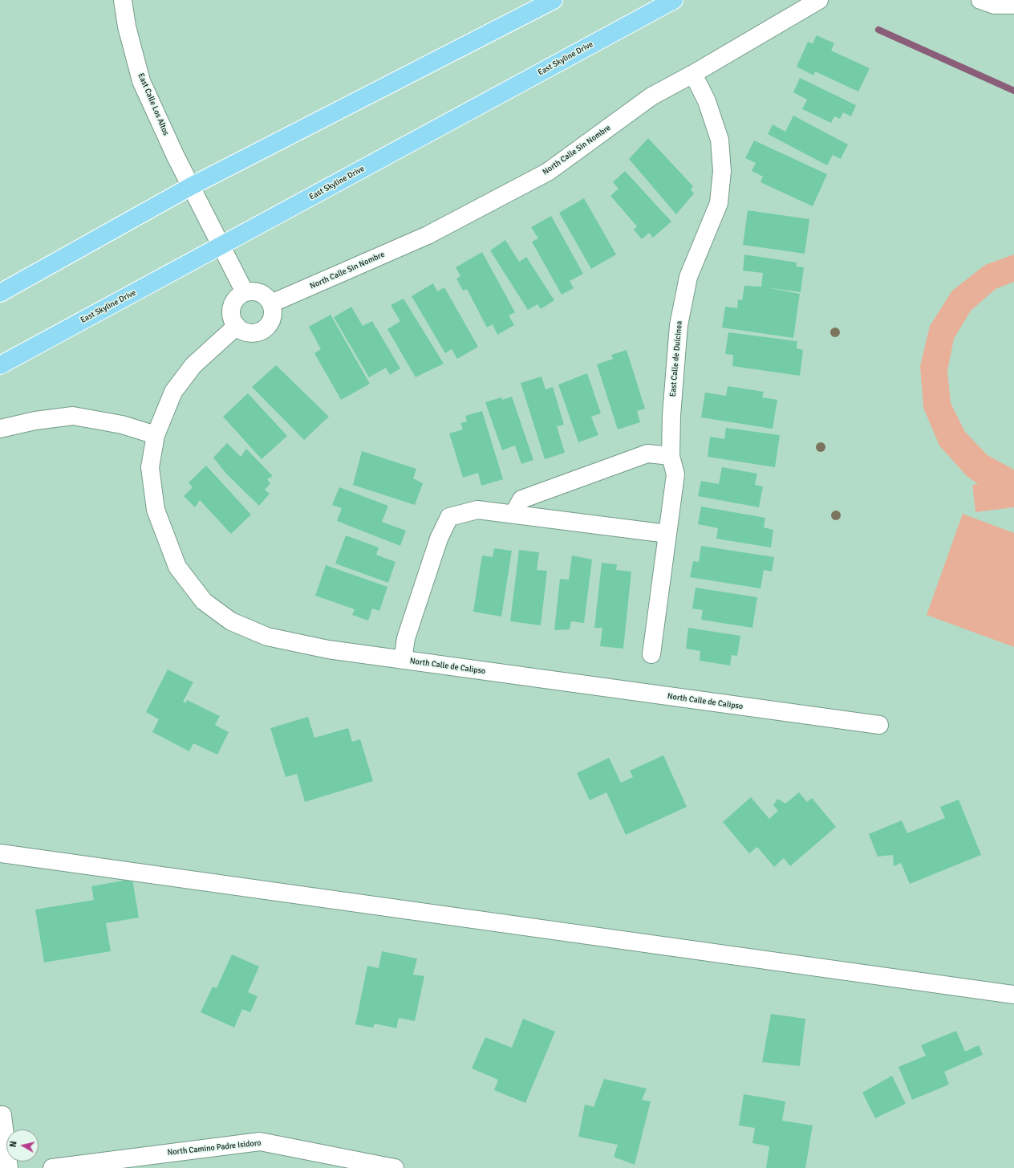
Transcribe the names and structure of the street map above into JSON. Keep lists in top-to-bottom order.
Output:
{
  "streets": {
    "main road": ["East Skyline Drive"],
    "street": [
      "East Calle Los Altos",
      "North Calle Sin Nombre",
      "East Calle de Dulcinea",
      "North Calle de Calipso",
      "North Camino Padre Isidoro"
    ]
  },
  "crossings": [
    ["East Skyline Drive", "East Calle Los Altos"],
    ["East Calle Los Altos", "North Calle Sin Nombre"],
    ["North Calle Sin Nombre", "East Calle de Dulcinea"]
  ],
  "north": "left"
}
